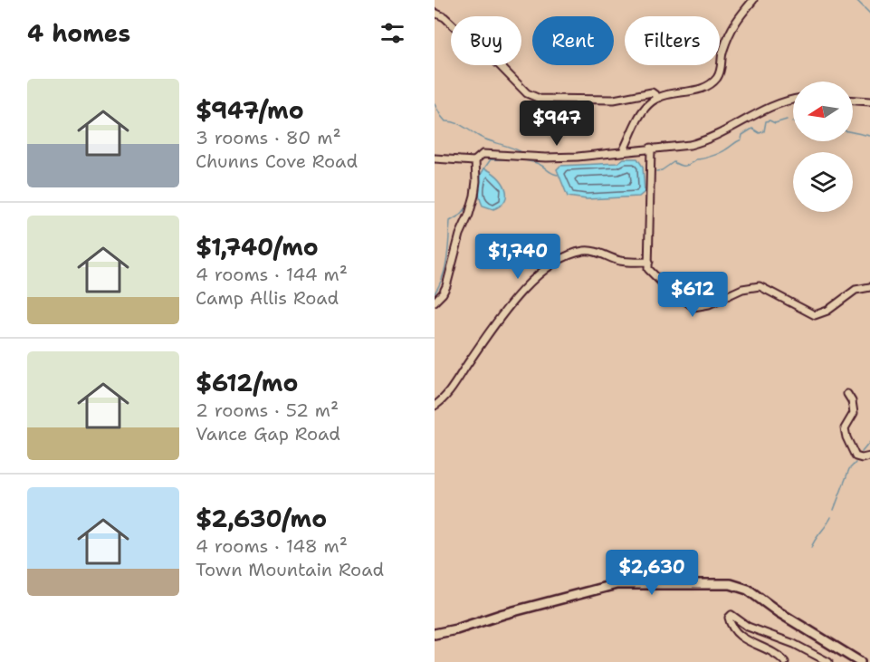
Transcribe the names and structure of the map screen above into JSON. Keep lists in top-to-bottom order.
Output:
{
  "north": "left",
  "page": {
    "heading": "4 homes",
    "chip": ["Buy", "Rent", "Filters"],
    "list": [
      {
        "name": "$947/mo",
        "note": "3 rooms · 80 m² · Chunns Cove Road"
      },
      {
        "name": "$1,740/mo",
        "note": "4 rooms · 144 m² · Camp Allis Road"
      },
      {
        "name": "$612/mo",
        "note": "2 rooms · 52 m² · Vance Gap Road"
      },
      {
        "name": "$2,630/mo",
        "note": "4 rooms · 148 m² · Town Mountain Road"
      }
    ],
    "price": [
      "$947",
      "$1,740",
      "$612",
      "$2,630"
    ]
  }
}
